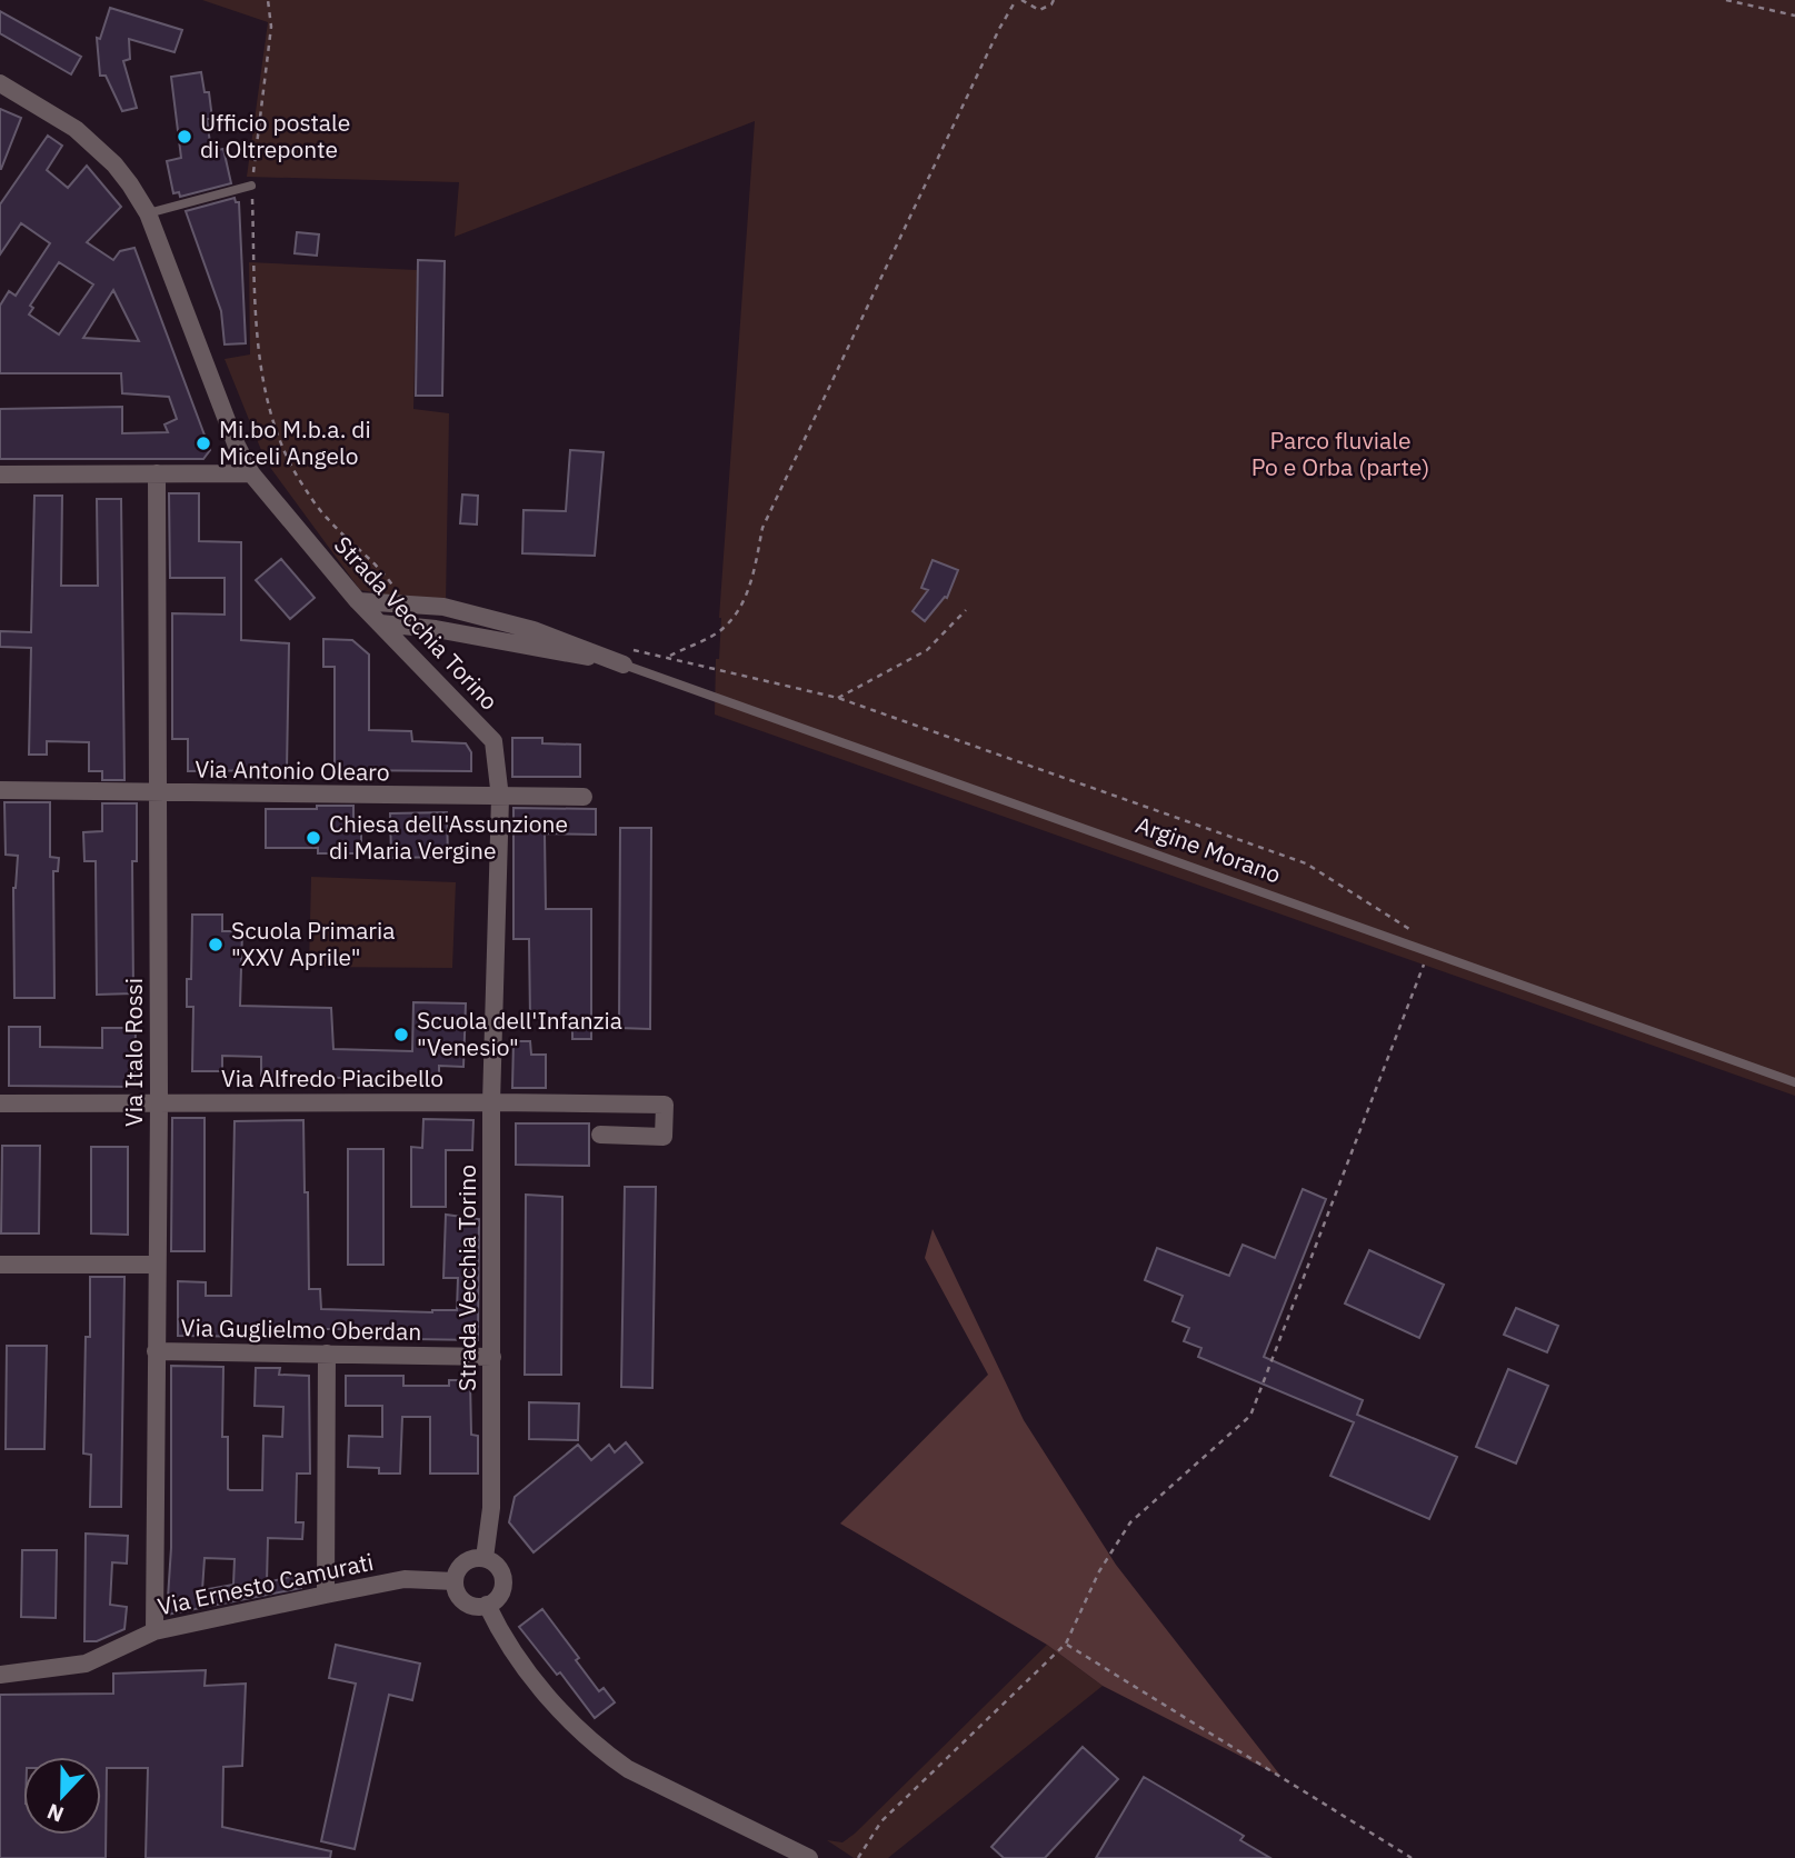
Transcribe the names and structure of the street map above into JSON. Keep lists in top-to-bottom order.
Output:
{
  "streets": {
    "street": [
      "Strada Vecchia Torino",
      "Via Antonio Olearo",
      "Argine Morano",
      "Via Italo Rossi",
      "Via Alfredo Piacibello",
      "Via Guglielmo Oberdan",
      "Via Ernesto Camurati"
    ]
  },
  "crossings": [
    ["Strada Vecchia Torino", "Via Antonio Olearo"],
    ["Strada Vecchia Torino", "Argine Morano"],
    ["Strada Vecchia Torino", "Via Alfredo Piacibello"],
    ["Strada Vecchia Torino", "Via Guglielmo Oberdan"],
    ["Strada Vecchia Torino", "Via Ernesto Camurati"],
    ["Via Antonio Olearo", "Via Italo Rossi"],
    ["Via Italo Rossi", "Via Alfredo Piacibello"],
    ["Via Italo Rossi", "Via Guglielmo Oberdan"],
    ["Via Italo Rossi", "Via Ernesto Camurati"]
  ],
  "parks": ["Parco fluviale Po e Orba (parte)"],
  "places": [
    "Ufficio postale di Oltreponte",
    "Mi.bo M.b.a. di Miceli Angelo",
    "Chiesa dell'Assunzione di Maria Vergine",
    "Scuola Primaria \"XXV Aprile\"",
    "Scuola dell'Infanzia \"Venesio\""
  ],
  "north": "bottom"
}
